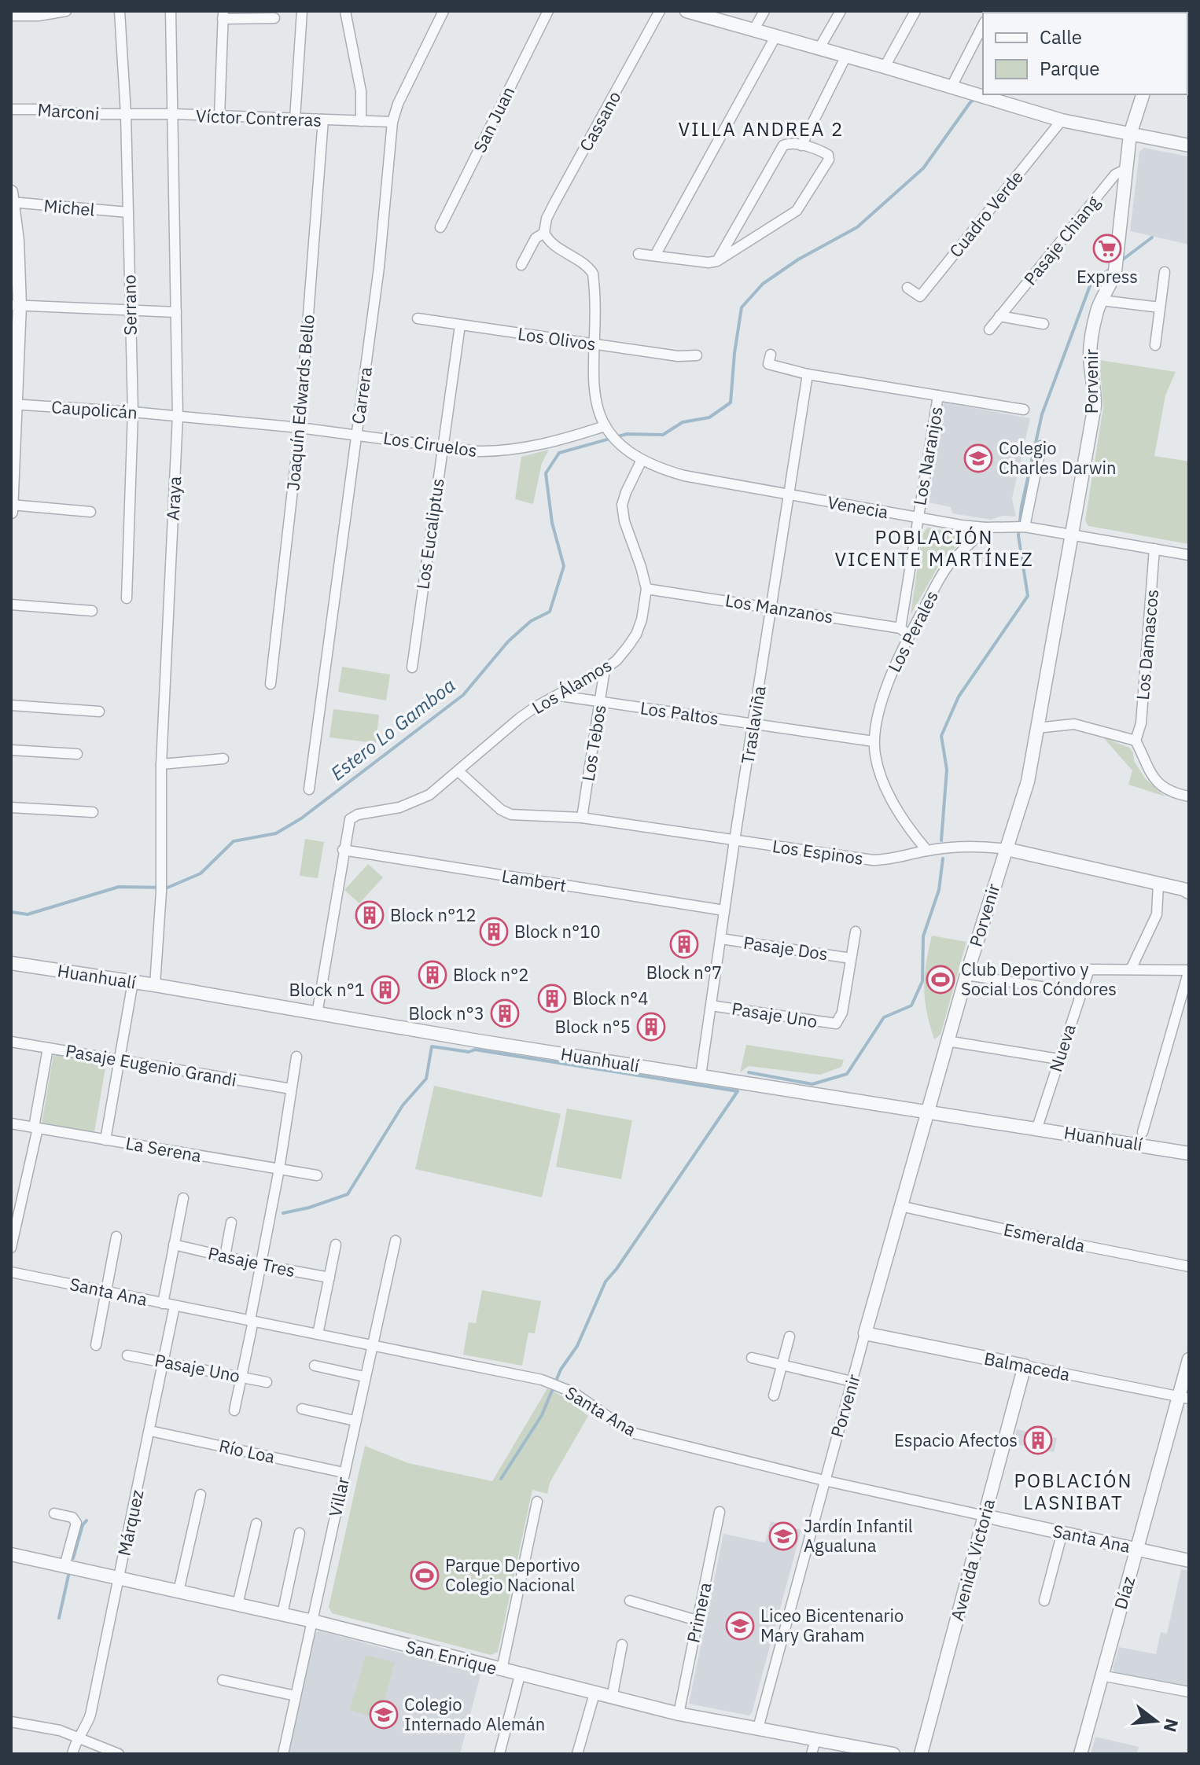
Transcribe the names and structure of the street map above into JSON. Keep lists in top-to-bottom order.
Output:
{
  "streets": {
    "street": [
      "Marconi",
      "Víctor Contreras",
      "San Juan",
      "Cassano",
      "Michel",
      "Cuadro Verde",
      "Pasaje Chiang",
      "Serrano",
      "Los Olivos",
      "Porvenir",
      "Carrera",
      "Joaquín Edwards Bello",
      "Caupolicán",
      "Los Ciruelos",
      "Los Naranjos",
      "Araya",
      "Venecia",
      "Los Eucaliptus",
      "Los Manzanos",
      "Los Perales",
      "Los Damascos",
      "Los Álamos",
      "Los Paltos",
      "Traslaviña",
      "Los Tebos",
      "Los Espinos",
      "Lambert",
      "Pasaje Dos",
      "Huanhualí",
      "Pasaje Uno",
      "Nueva",
      "Pasaje Eugenio Grandi",
      "La Serena",
      "Esmeralda",
      "Pasaje Tres",
      "Santa Ana",
      "Balmaceda",
      "Río Loa",
      "Villar",
      "Márquez",
      "Avenida Victoria",
      "Díaz",
      "Primera",
      "San Enrique"
    ]
  },
  "crossings": [
    ["Marconi", "Víctor Contreras"],
    ["Marconi", "Serrano"],
    ["Víctor Contreras", "Serrano"],
    ["Víctor Contreras", "Carrera"],
    ["Víctor Contreras", "Joaquín Edwards Bello"],
    ["Víctor Contreras", "Araya"],
    ["Michel", "Serrano"],
    ["Pasaje Chiang", "Porvenir"],
    ["Serrano", "Caupolicán"],
    ["Los Olivos", "Los Eucaliptus"],
    ["Porvenir", "Venecia"],
    ["Porvenir", "Los Espinos"],
    ["Porvenir", "Huanhualí"],
    ["Porvenir", "Esmeralda"],
    ["Porvenir", "Santa Ana"],
    ["Porvenir", "Balmaceda"],
    ["Porvenir", "San Enrique"],
    ["Carrera", "Los Ciruelos"],
    ["Joaquín Edwards Bello", "Los Ciruelos"],
    ["Caupolicán", "Los Ciruelos"],
    ["Caupolicán", "Araya"],
    ["Los Ciruelos", "Araya"],
    ["Los Ciruelos", "Los Eucaliptus"],
    ["Los Naranjos", "Venecia"],
    ["Los Naranjos", "Los Manzanos"],
    ["Araya", "Huanhualí"],
    ["Venecia", "Los Perales"],
    ["Venecia", "Los Damascos"],
    ["Venecia", "Los Álamos"],
    ["Venecia", "Traslaviña"],
    ["Los Manzanos", "Los Perales"],
    ["Los Manzanos", "Los Álamos"],
    ["Los Manzanos", "Traslaviña"],
    ["Los Perales", "Los Paltos"],
    ["Los Perales", "Los Espinos"],
    ["Los Álamos", "Los Paltos"],
    ["Los Álamos", "Los Tebos"],
    ["Los Álamos", "Los Espinos"],
    ["Los Álamos", "Lambert"],
    ["Los Álamos", "Huanhualí"],
    ["Los Paltos", "Traslaviña"],
    ["Los Paltos", "Los Tebos"],
    ["Traslaviña", "Los Espinos"],
    ["Traslaviña", "Lambert"],
    ["Traslaviña", "Pasaje Dos"],
    ["Traslaviña", "Huanhualí"],
    ["Traslaviña", "Pasaje Uno"],
    ["Los Tebos", "Los Espinos"],
    ["Pasaje Dos", "Pasaje Uno"],
    ["Huanhualí", "Nueva"],
    ["Pasaje Uno", "Márquez"],
    ["Santa Ana", "Villar"],
    ["Santa Ana", "Márquez"],
    ["Santa Ana", "Avenida Victoria"],
    ["Santa Ana", "Díaz"],
    ["Balmaceda", "Avenida Victoria"],
    ["Balmaceda", "Díaz"],
    ["Río Loa", "Villar"],
    ["Río Loa", "Márquez"],
    ["Villar", "San Enrique"],
    ["Márquez", "San Enrique"],
    ["Primera", "San Enrique"]
  ],
  "districts": ["VILLA ANDREA 2", "POBLACIÓN VICENTE MARTÍNEZ", "POBLACIÓN LASNIBAT"],
  "water": ["Estero Lo Gamboa"],
  "places": {
    "supermarket": ["Express"],
    "school or university": [
      "Colegio Charles Darwin",
      "Jardín Infantil Agualuna",
      "Liceo Bicentenario Mary Graham",
      "Colegio Internado Alemán"
    ],
    "building": [
      "Block n°12",
      "Block n°10",
      "Block n°7",
      "Block n°2",
      "Block n°1",
      "Block n°4",
      "Block n°3",
      "Block n°5",
      "Espacio Afectos"
    ],
    "sports": ["Club Deportivo y Social Los Cóndores", "Parque Deportivo Colegio Nacional"]
  },
  "legend": ["Calle", "Parque"],
  "north": "right"
}
